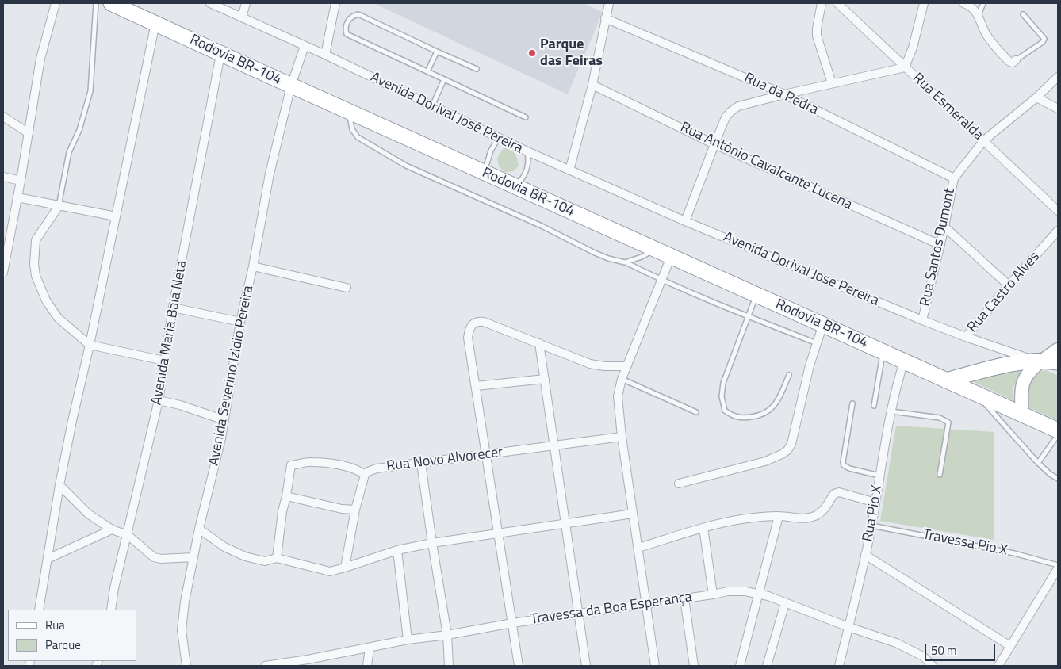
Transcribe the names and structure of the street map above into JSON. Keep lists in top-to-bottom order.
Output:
{
  "streets": {
    "highway": ["Rodovia BR-104"],
    "street": [
      "Rua da Pedra",
      "Rua Esmeralda",
      "Avenida Dorival José Pereira",
      "Rua Antônio Cavalcante Lucena",
      "Rua Santos Dumont",
      "Avenida Dorival Jose Pereira",
      "Rua Castro Alves",
      "Avenida Maria Baia Neta",
      "Avenida Severino Izidio Pereira",
      "Rua Novo Alvorecer",
      "Rua Pio X",
      "Travessa da Boa Esperança"
    ],
    "lane": ["Travessa Pio X"]
  },
  "crossings": [
    ["Rodovia BR-104", "Avenida Dorival José Pereira"],
    ["Rodovia BR-104", "Avenida Maria Baia Neta"],
    ["Rodovia BR-104", "Avenida Severino Izidio Pereira"],
    ["Rodovia BR-104", "Rua Pio X"],
    ["Rua da Pedra", "Rua Santos Dumont"],
    ["Rua Esmeralda", "Rua Santos Dumont"],
    ["Avenida Dorival José Pereira", "Avenida Dorival Jose Pereira"],
    ["Avenida Dorival José Pereira", "Avenida Severino Izidio Pereira"],
    ["Rua Antônio Cavalcante Lucena", "Rua Santos Dumont"],
    ["Rua Santos Dumont", "Avenida Dorival Jose Pereira"],
    ["Avenida Dorival Jose Pereira", "Rua Castro Alves"],
    ["Rua Pio X", "Travessa Pio X"],
    ["Rua Pio X", "Travessa da Boa Esperança"]
  ],
  "places": ["Parque das Feiras"],
  "legend": ["Rua", "Parque"],
  "scale_bar": "50 m"
}
